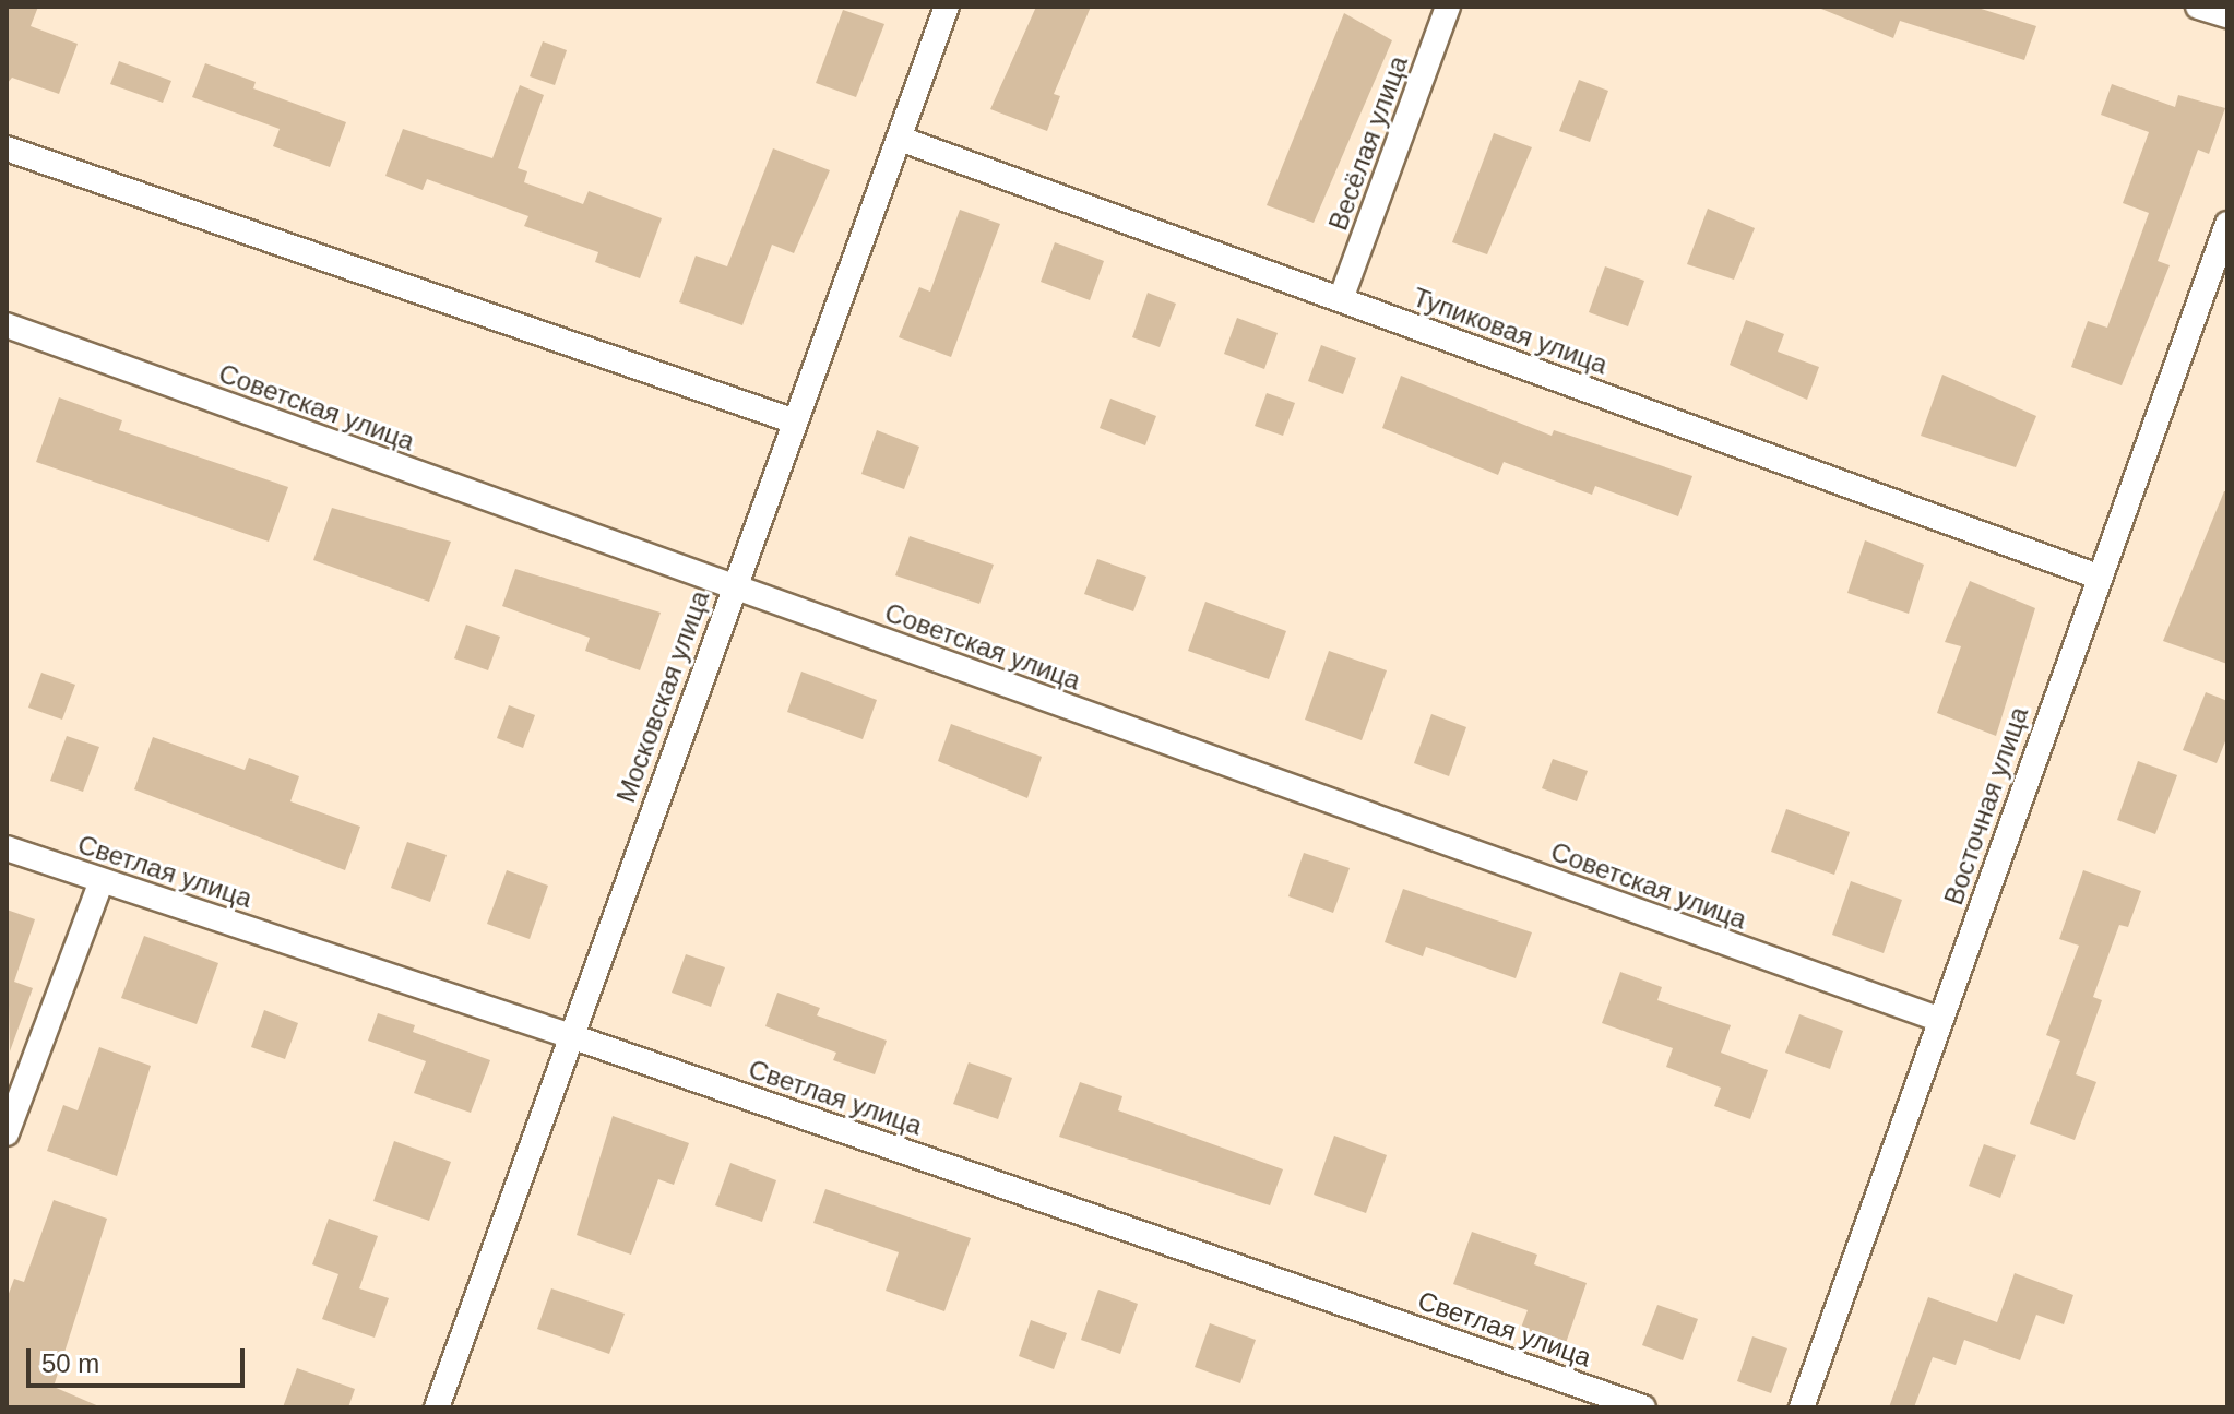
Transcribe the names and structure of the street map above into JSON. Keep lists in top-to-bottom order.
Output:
{
  "streets": {
    "street": [
      "Весёлая улица",
      "Тупиковая улица",
      "Советская улица",
      "Московская улица",
      "Восточная улица",
      "Светлая улица"
    ]
  },
  "crossings": [
    ["Весёлая улица", "Тупиковая улица"],
    ["Тупиковая улица", "Московская улица"],
    ["Тупиковая улица", "Восточная улица"],
    ["Советская улица", "Московская улица"],
    ["Советская улица", "Восточная улица"],
    ["Московская улица", "Светлая улица"]
  ],
  "scale_bar": "50 m"
}
